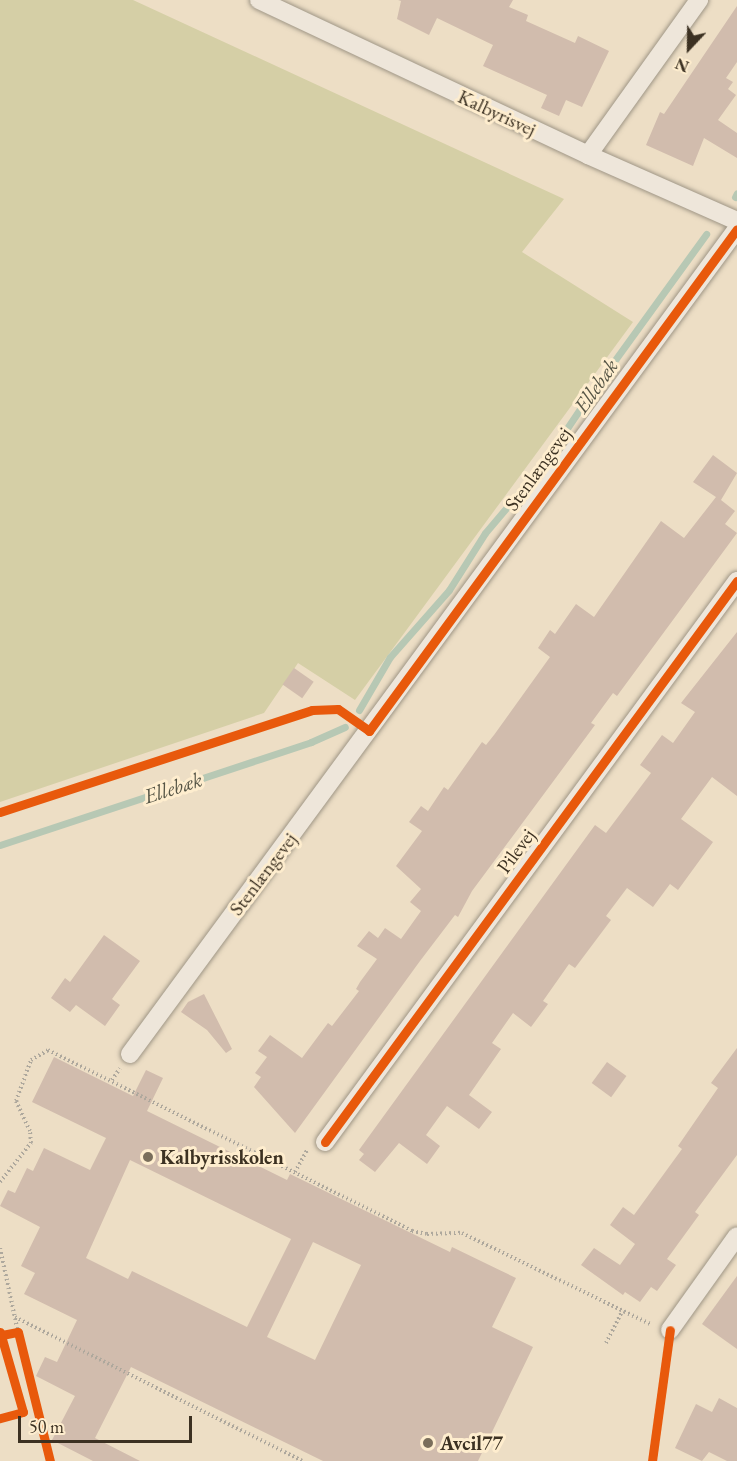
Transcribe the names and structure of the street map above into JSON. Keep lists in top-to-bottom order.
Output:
{
  "streets": {
    "street": ["Kalbyrisvej", "Stenlængevej", "Pilevej"]
  },
  "water": ["Ellebæk"],
  "places": ["Kalbyrisskolen", "Avcil77"],
  "scale_bar": "50 m",
  "north": "bottom"
}
